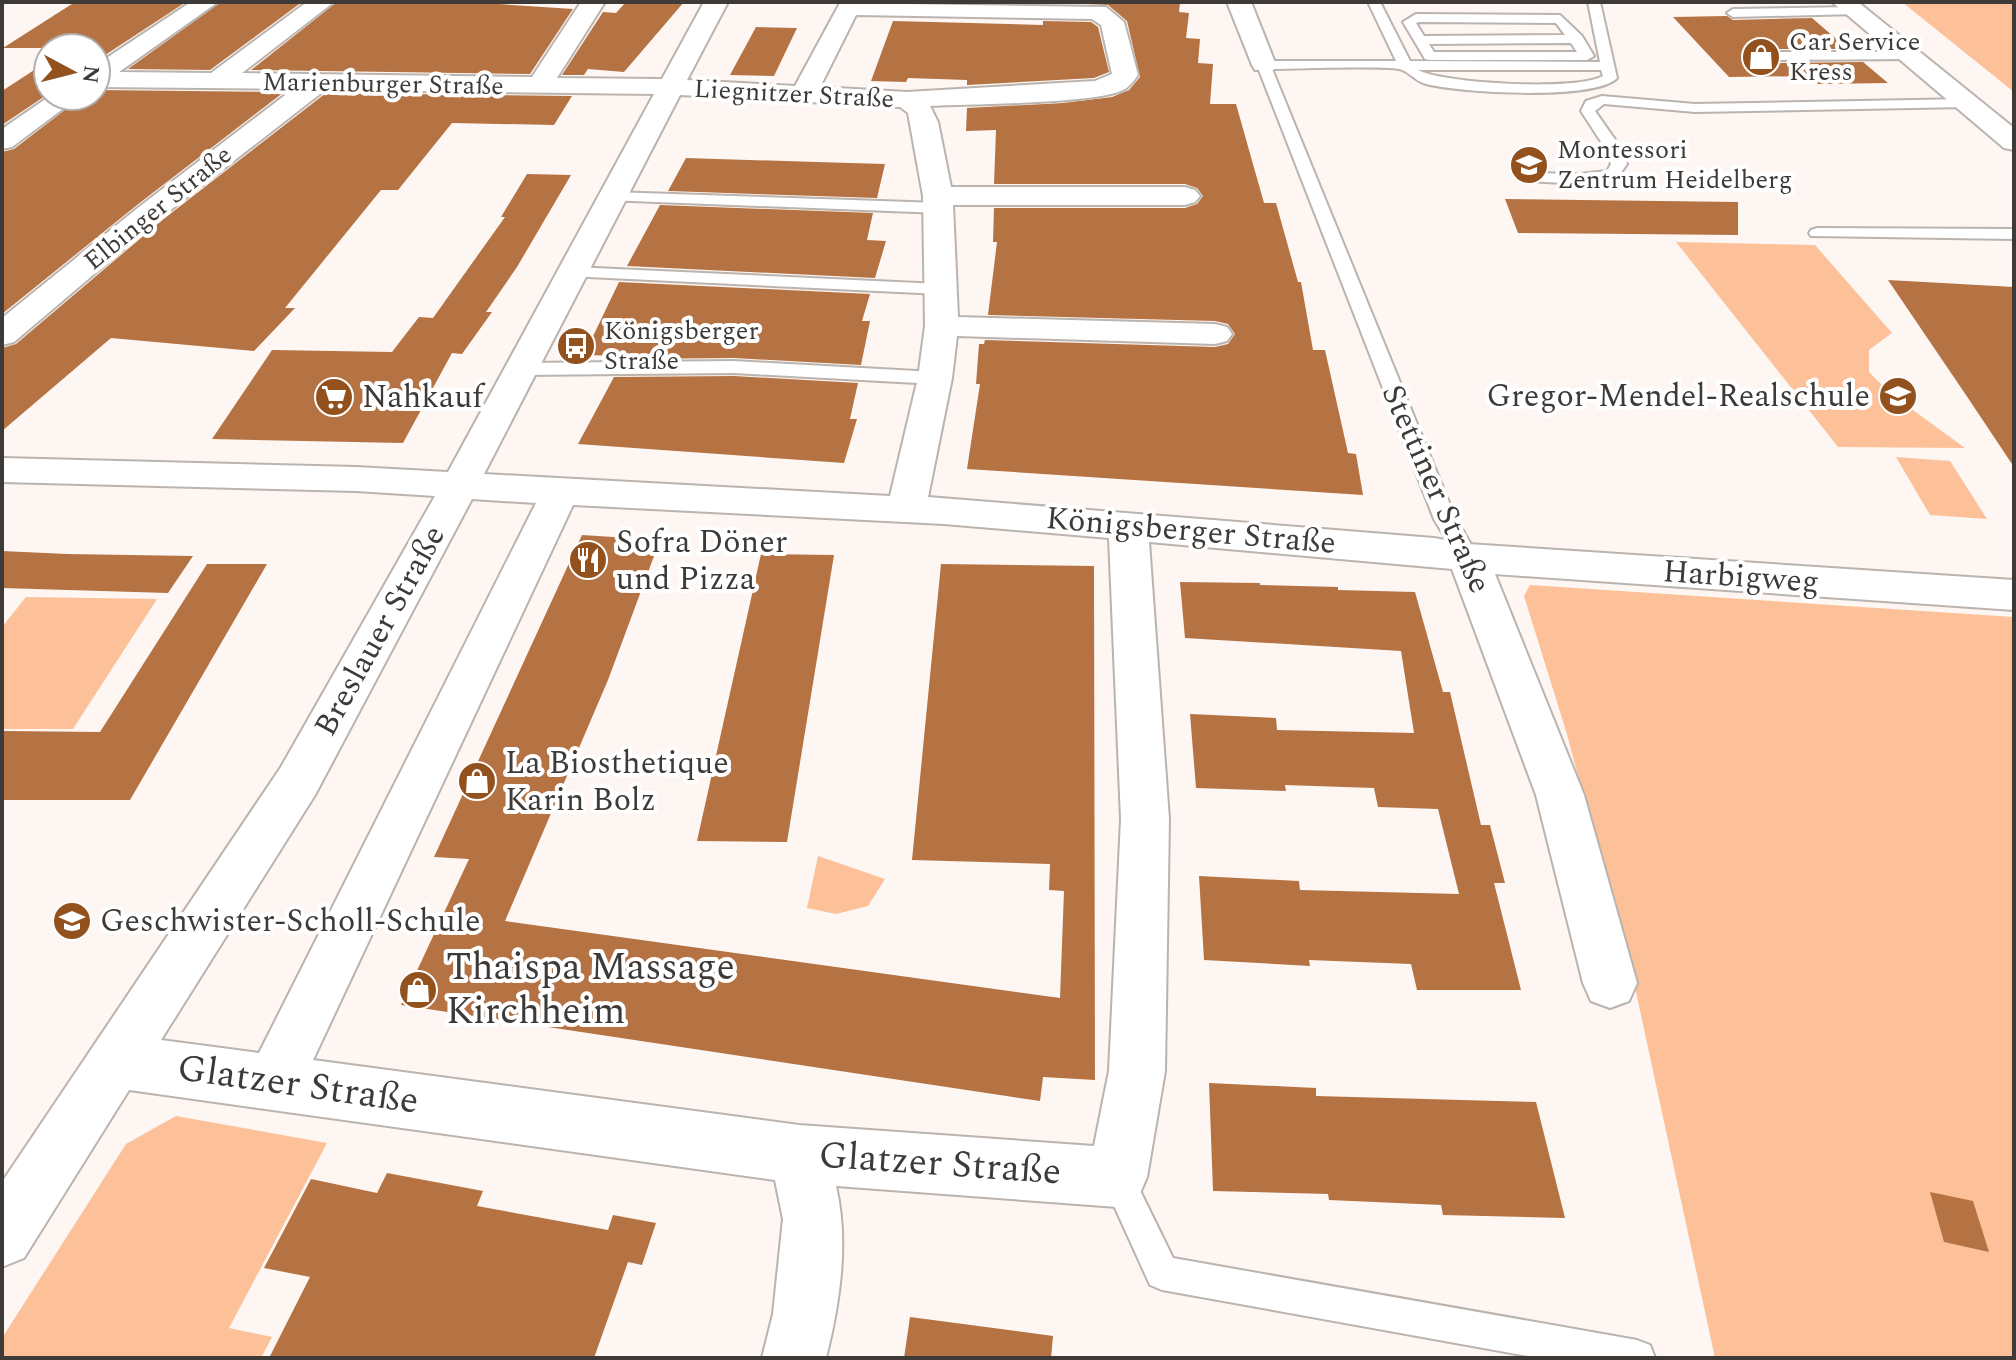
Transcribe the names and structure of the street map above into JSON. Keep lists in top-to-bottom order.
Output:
{
  "streets": {
    "street": [
      "Marienburger Straße",
      "Liegnitzer Straße",
      "Elbinger Straße",
      "Stettiner Straße",
      "Königsberger Straße",
      "Harbigweg",
      "Breslauer Straße",
      "Glatzer Straße"
    ]
  },
  "crossings": [
    ["Marienburger Straße", "Liegnitzer Straße"],
    ["Marienburger Straße", "Elbinger Straße"],
    ["Marienburger Straße", "Breslauer Straße"],
    ["Liegnitzer Straße", "Königsberger Straße"],
    ["Liegnitzer Straße", "Breslauer Straße"],
    ["Stettiner Straße", "Königsberger Straße"],
    ["Stettiner Straße", "Harbigweg"],
    ["Königsberger Straße", "Harbigweg"],
    ["Königsberger Straße", "Breslauer Straße"],
    ["Breslauer Straße", "Glatzer Straße"]
  ],
  "places": {
    "shop": ["Car Service Kress", "La Biosthetique Karin Bolz", "Thaispa Massage Kirchheim"],
    "school or university": ["Montessori Zentrum Heidelberg", "Gregor-Mendel-Realschule", "Geschwister-Scholl-Schule"],
    "bus stop": ["Königsberger Straße"],
    "supermarket": ["Nahkauf"],
    "restaurant": ["Sofra Döner und Pizza"]
  },
  "north": "right"
}
